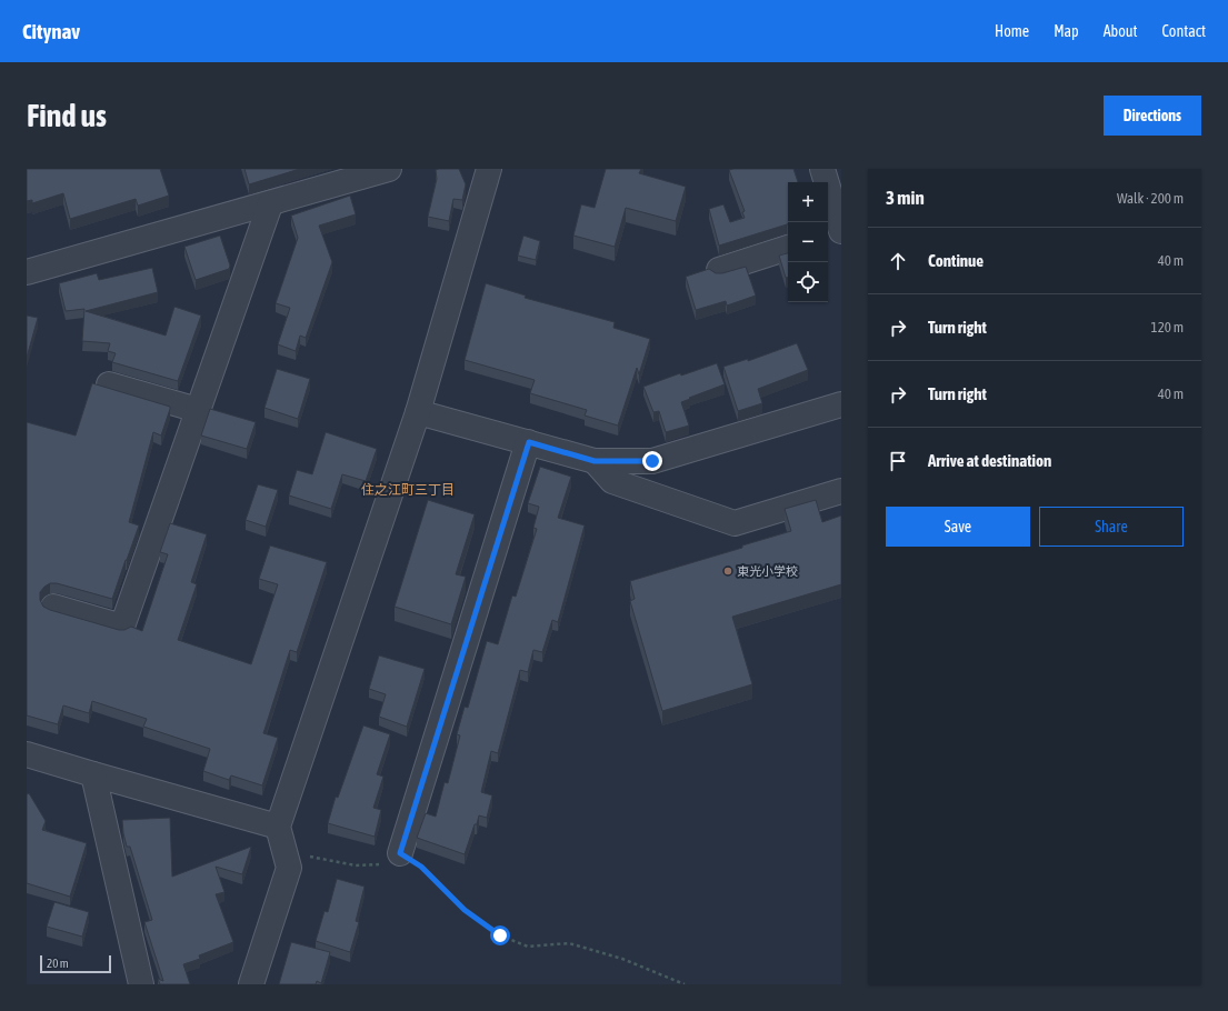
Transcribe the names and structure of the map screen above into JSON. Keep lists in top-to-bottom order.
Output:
{
  "districts": ["住之江町三丁目"],
  "places": ["東光小学校"],
  "scale_bar": "20 m",
  "page": {
    "header": "Citynav",
    "nav": [
      "Home",
      "Map",
      "About",
      "Contact"
    ],
    "buttons": [
      "Directions",
      ["Save", "Share"]
    ],
    "title": "Find us",
    "heading": ["3 min", "Walk · 200 m"],
    "map_buttons": ["+", "−"],
    "list": [
      ["Continue", "40 m"],
      ["Turn right", "120 m"],
      ["Turn right", "40 m"],
      "Arrive at destination"
    ],
    "scale": "20 m"
  }
}
